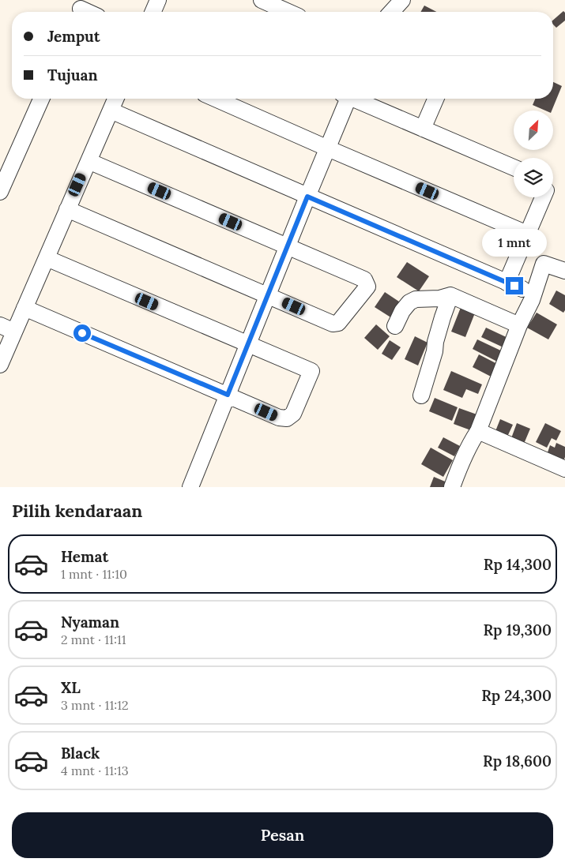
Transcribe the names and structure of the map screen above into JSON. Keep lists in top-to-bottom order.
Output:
{
  "north": "top right",
  "page": {
    "banner": ["Jemput", "Tujuan"],
    "bubble": "1 mnt",
    "heading": "Pilih kendaraan",
    "list": [
      {
        "name": "Hemat",
        "note": "1 mnt · 11:10",
        "value": "Rp 14,300"
      },
      {
        "name": "Nyaman",
        "note": "2 mnt · 11:11",
        "value": "Rp 19,300"
      },
      {
        "name": "XL",
        "note": "3 mnt · 11:12",
        "value": "Rp 24,300"
      },
      {
        "name": "Black",
        "note": "4 mnt · 11:13",
        "value": "Rp 18,600"
      }
    ],
    "buttons": "Pesan"
  }
}
